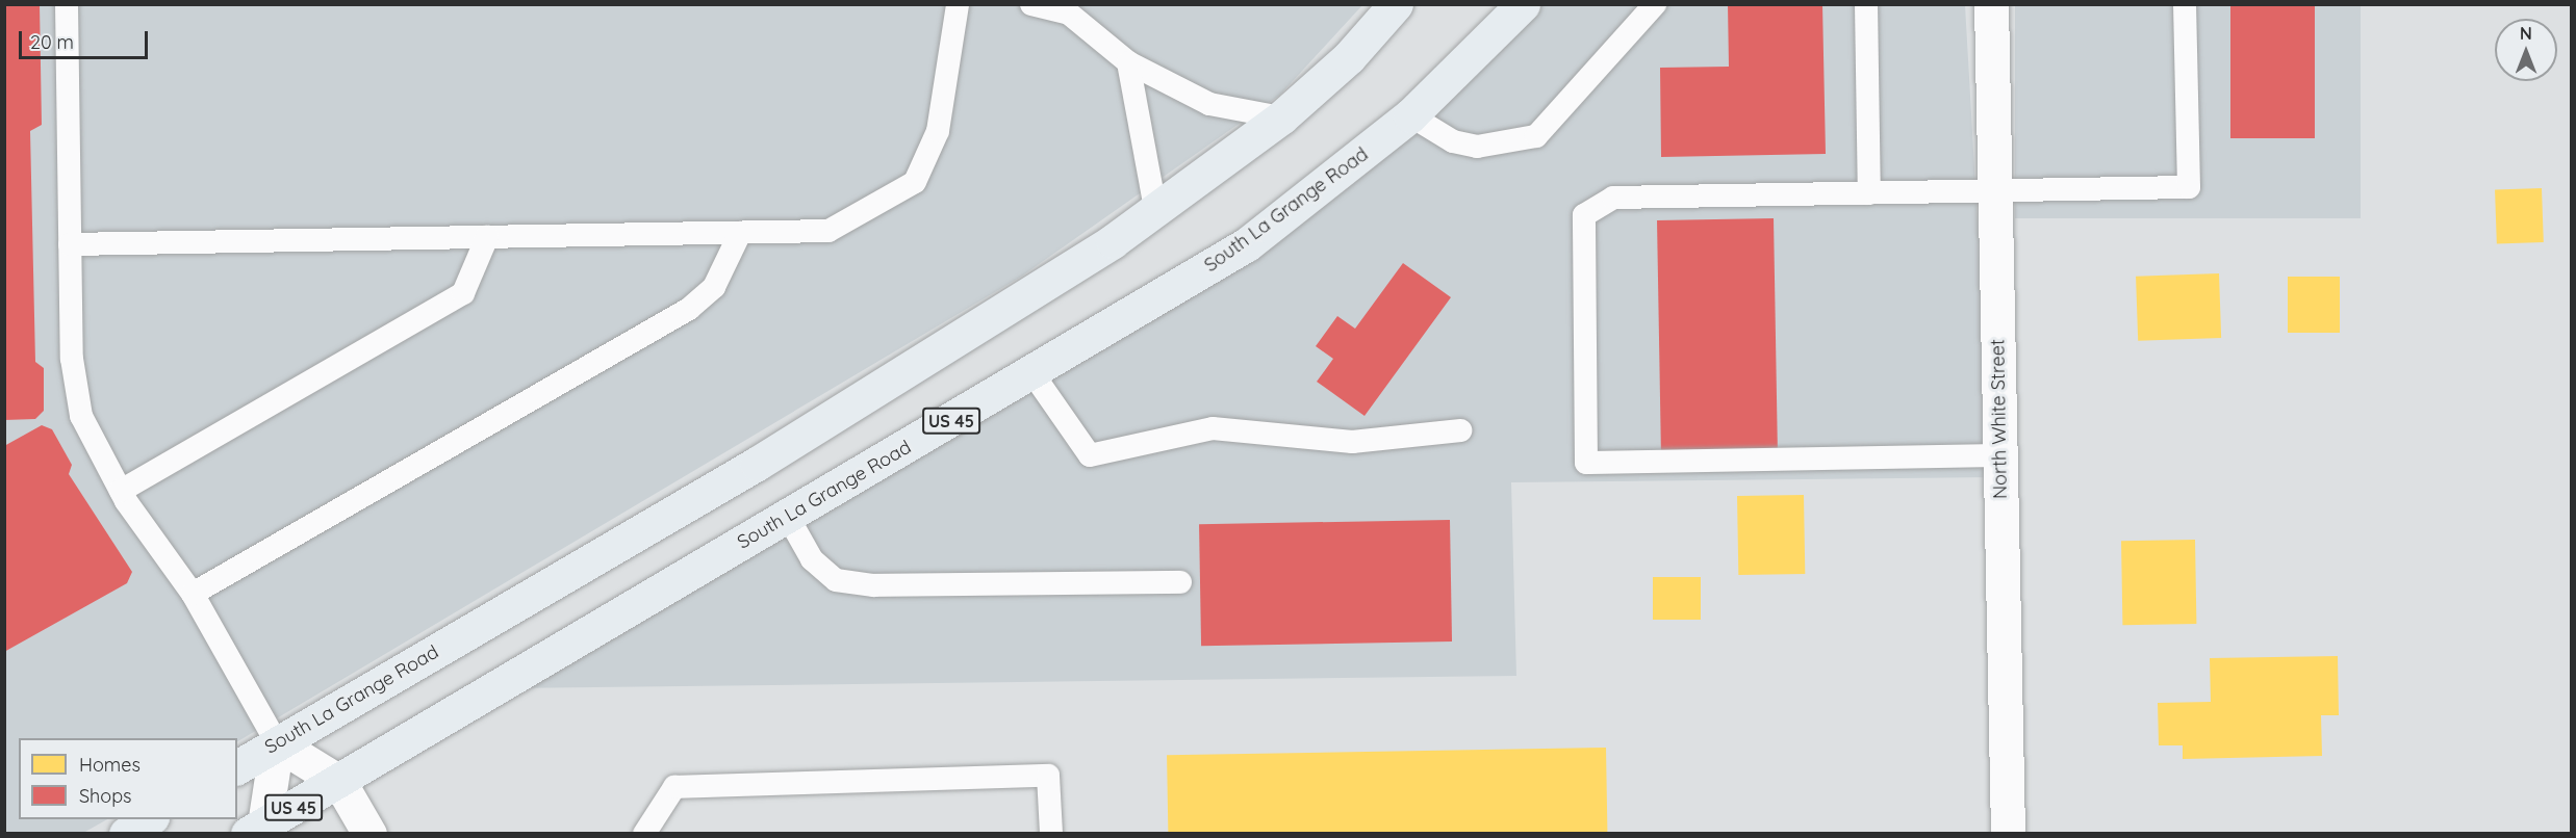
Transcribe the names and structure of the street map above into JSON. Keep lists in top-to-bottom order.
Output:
{
  "streets": {
    "main road": ["South La Grange Road", "US 45"],
    "street": ["North White Street"]
  },
  "legend": ["Homes", "Shops"],
  "scale_bar": "20 m",
  "north": "top"
}
